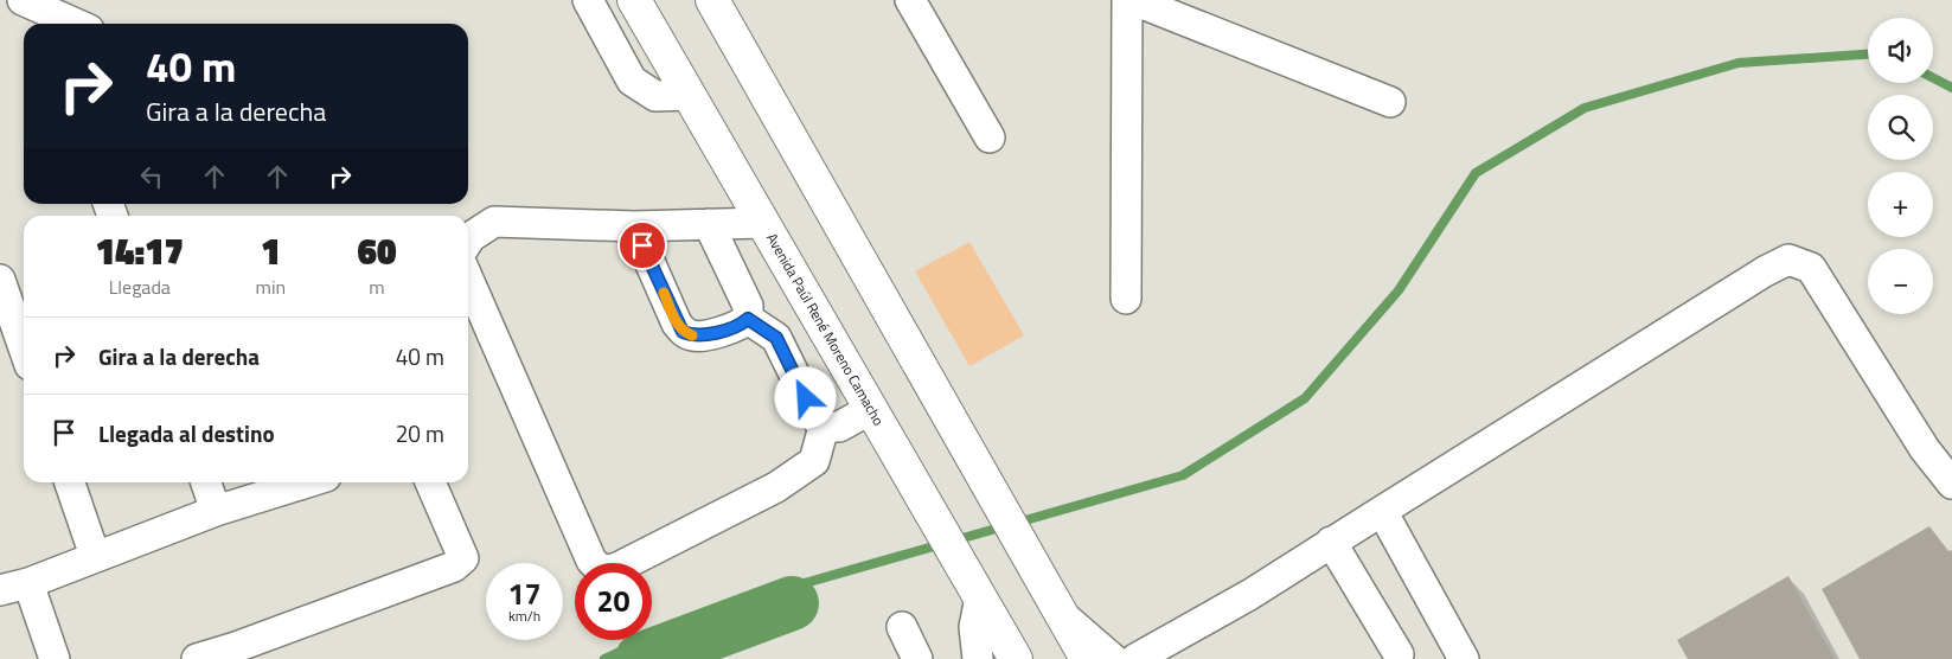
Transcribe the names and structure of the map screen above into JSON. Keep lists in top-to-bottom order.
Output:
{
  "streets": {
    "main road": ["Avenida Paúl René Moreno Camacho"]
  },
  "page": {
    "map_buttons": ["+", "−"],
    "turn": ["40 m", "Gira a la derecha"],
    "eta": [
      "14:17",
      "Llegada",
      "1",
      "min",
      "60",
      "m"
    ],
    "list": [
      {
        "name": "Gira a la derecha",
        "value": "40 m"
      },
      {
        "name": "Llegada al destino",
        "value": "20 m"
      }
    ],
    "speed": "17 km/h",
    "limit": "20"
  }
}
